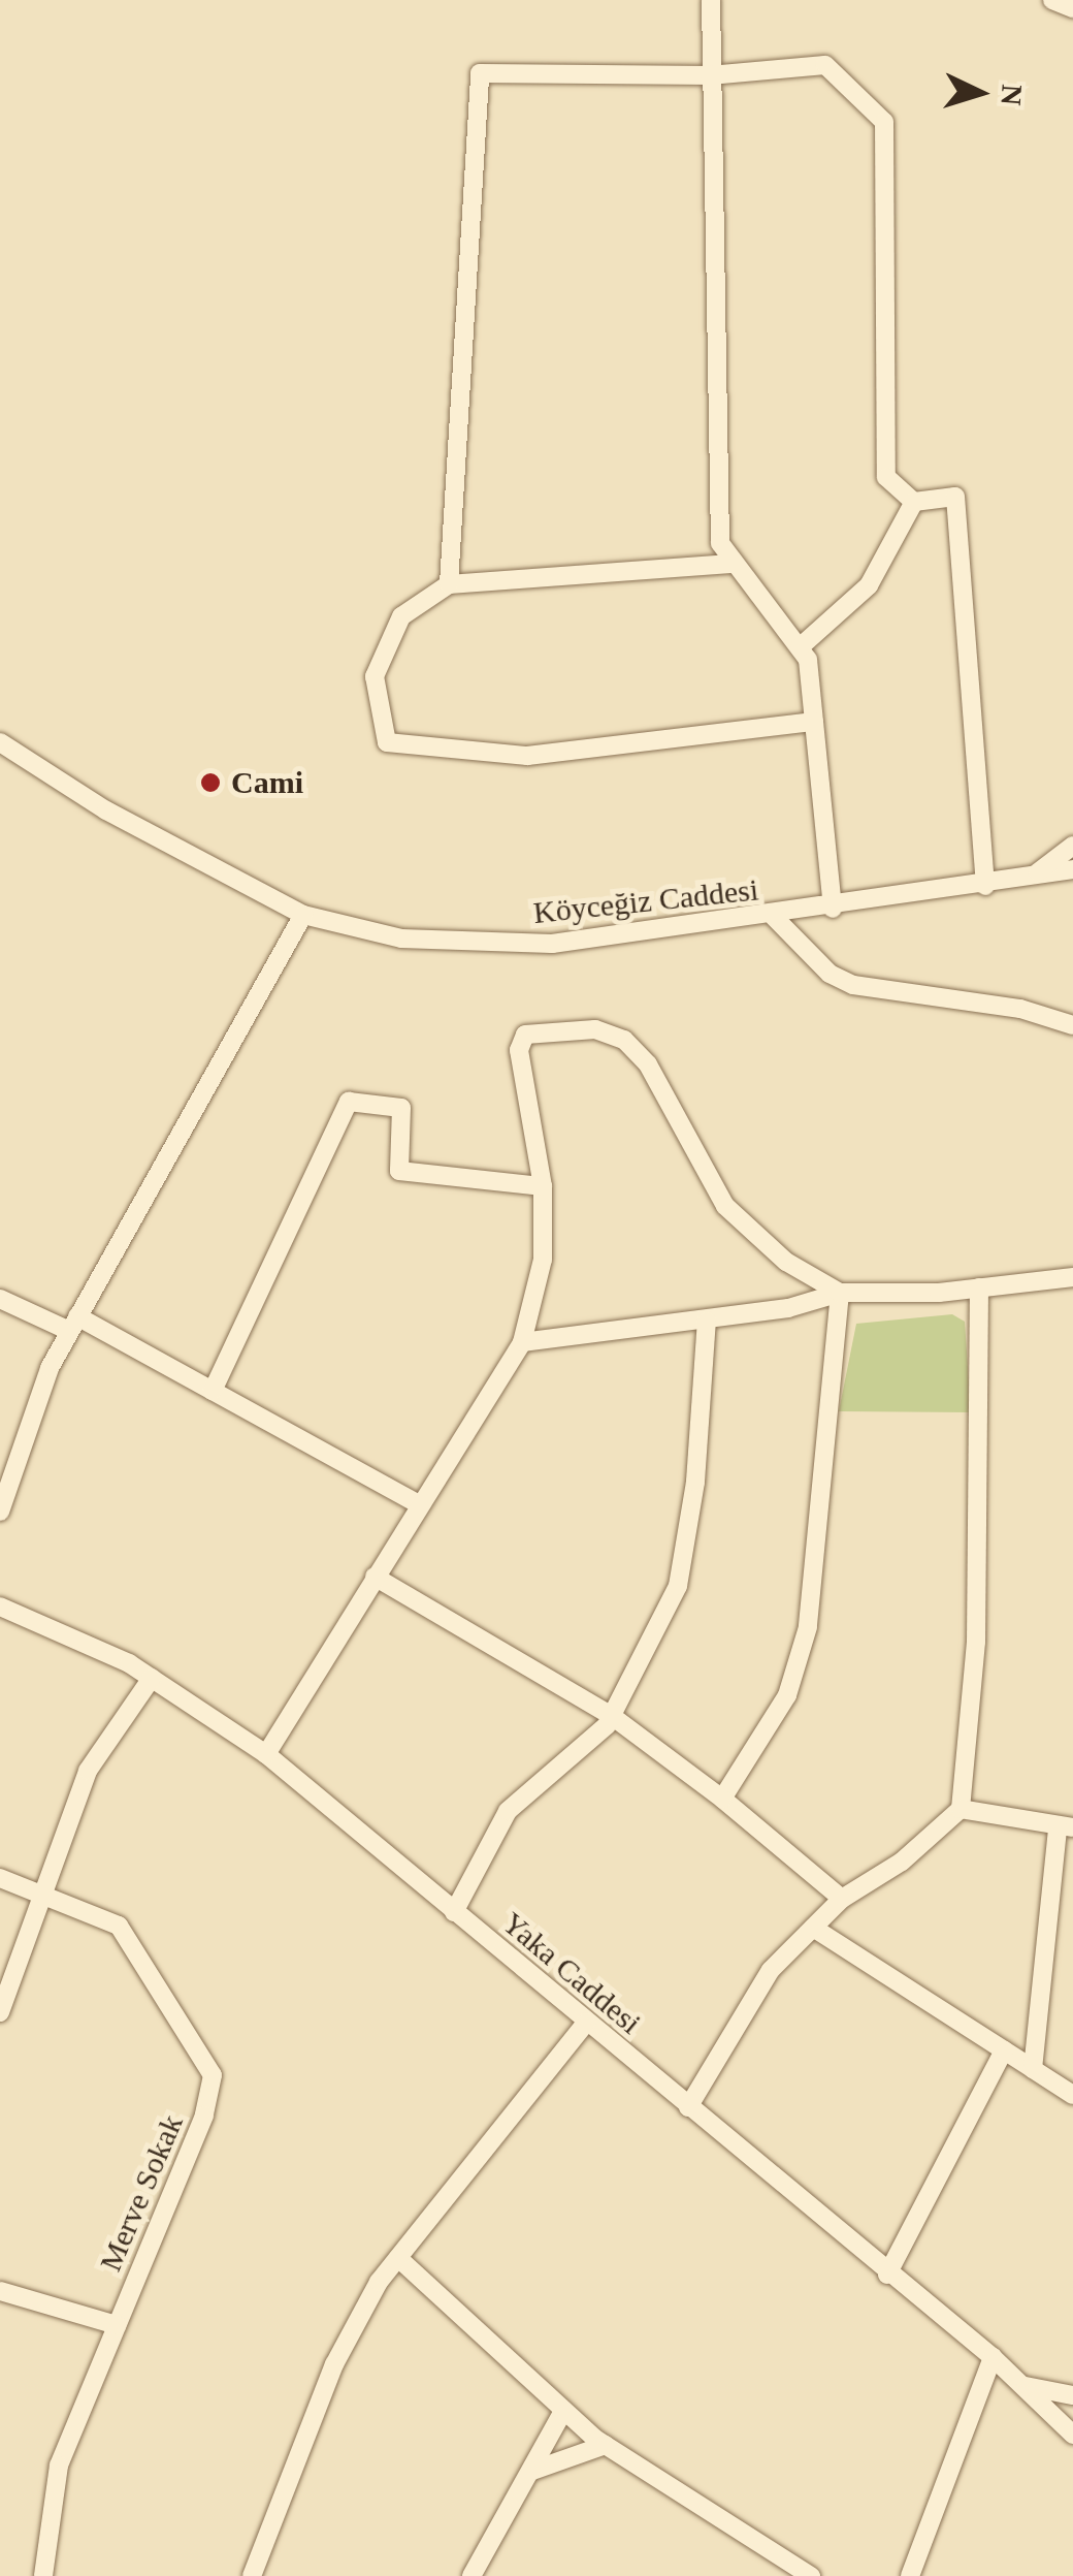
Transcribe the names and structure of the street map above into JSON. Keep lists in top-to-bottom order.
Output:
{
  "streets": {
    "street": ["Köyceğiz Caddesi", "Yaka Caddesi", "Merve Sokak"]
  },
  "places": ["Cami"],
  "north": "right"
}
